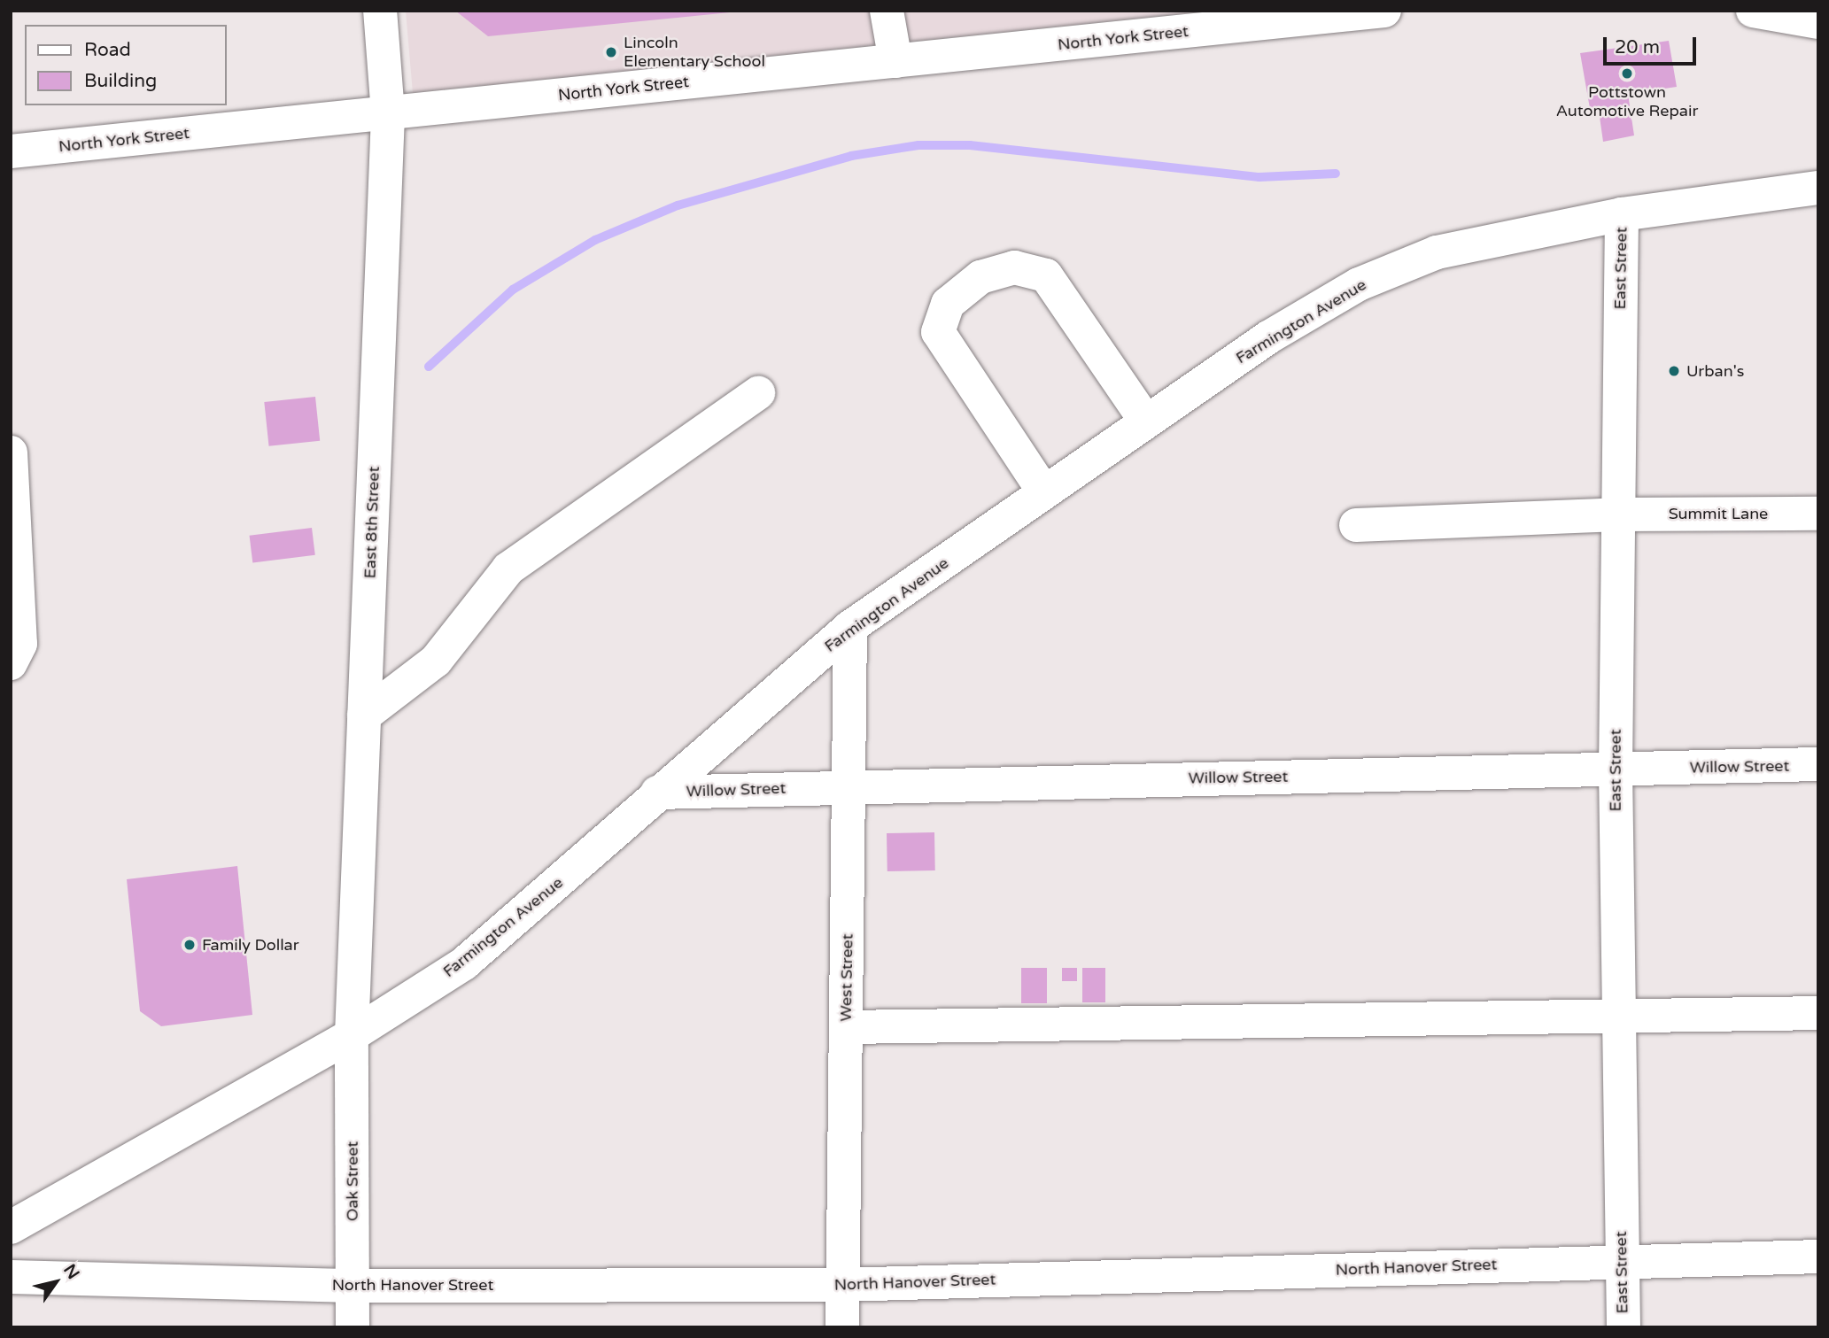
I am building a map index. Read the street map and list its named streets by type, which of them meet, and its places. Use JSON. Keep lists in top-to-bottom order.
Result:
{
  "streets": {
    "street": [
      "North York Street",
      "East Street",
      "Farmington Avenue",
      "Summit Lane",
      "East 8th Street",
      "Willow Street",
      "West Street",
      "Oak Street",
      "North Hanover Street"
    ]
  },
  "crossings": [
    ["North York Street", "East 8th Street"],
    ["East Street", "Farmington Avenue"],
    ["East Street", "Summit Lane"],
    ["East Street", "Willow Street"],
    ["East Street", "North Hanover Street"],
    ["Farmington Avenue", "East 8th Street"],
    ["Farmington Avenue", "Willow Street"],
    ["Farmington Avenue", "West Street"],
    ["Farmington Avenue", "Oak Street"],
    ["East 8th Street", "Oak Street"],
    ["Willow Street", "West Street"],
    ["West Street", "North Hanover Street"],
    ["Oak Street", "North Hanover Street"]
  ],
  "places": [
    "Lincoln Elementary School",
    "Pottstown Automotive Repair",
    "Urban's",
    "Family Dollar"
  ],
  "legend": ["Road", "Building"],
  "scale_bar": "20 m",
  "north": "top right"
}
